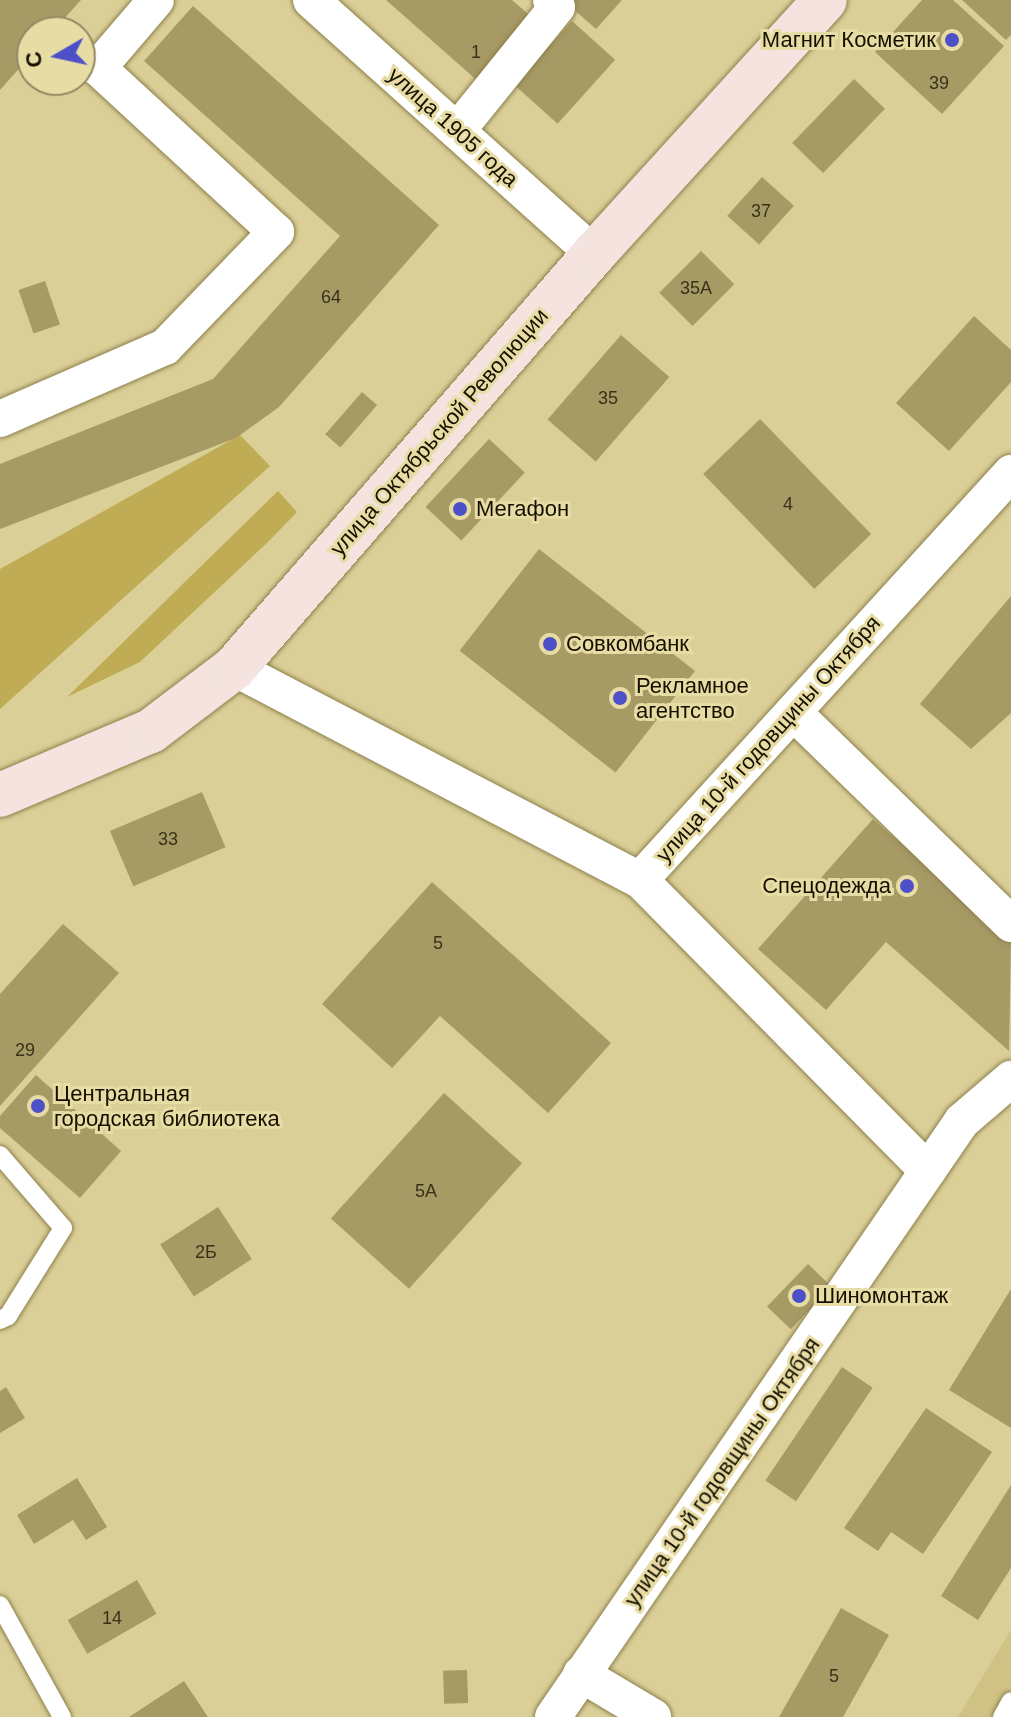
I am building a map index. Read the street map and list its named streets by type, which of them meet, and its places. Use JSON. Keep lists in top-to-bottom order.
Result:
{
  "streets": {
    "main road": ["улица Октябрьской Революции"],
    "street": ["улица 1905 года", "улица 10-й годовщины Октября"]
  },
  "crossings": [
    ["улица 1905 года", "улица Октябрьской Революции"],
    ["улица Октябрьской Революции", "улица 10-й годовщины Октября"]
  ],
  "places": [
    "Магнит Косметик",
    "Мегафон",
    "Совкомбанк",
    "Рекламное агентство",
    "Спецодежда",
    "Центральная городская библиотека",
    "Шиномонтаж"
  ],
  "house_numbers": [
    "1",
    "39",
    "37",
    "35А",
    "64",
    "35",
    "4",
    "33",
    "5",
    "29",
    "5А",
    "2Б",
    "14",
    "5"
  ],
  "north": "left"
}
